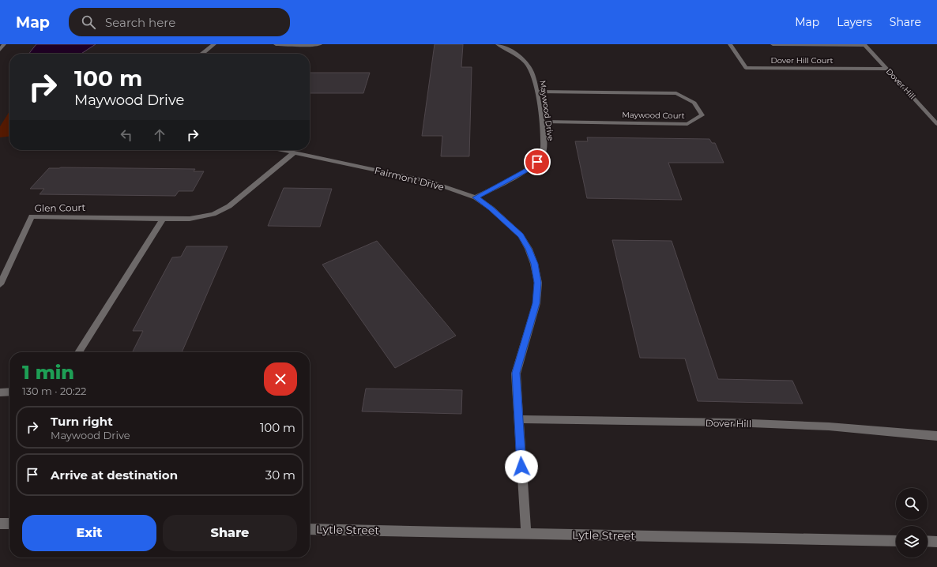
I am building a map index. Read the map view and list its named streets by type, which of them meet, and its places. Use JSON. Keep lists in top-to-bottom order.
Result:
{
  "streets": {
    "street": [
      "Dover Hill Court",
      "Dover Hill",
      "Maywood Drive",
      "Maywood Court",
      "Fairmont Drive",
      "Glen Court",
      "Lytle Street"
    ]
  },
  "crossings": [
    ["Dover Hill Court", "Dover Hill"],
    ["Dover Hill", "Fairmont Drive"],
    ["Maywood Drive", "Maywood Court"],
    ["Maywood Drive", "Fairmont Drive"],
    ["Fairmont Drive", "Glen Court"],
    ["Fairmont Drive", "Lytle Street"]
  ],
  "page": {
    "header": "Map",
    "search": "Search here",
    "nav": ["Map", "Layers", "Share"],
    "turn": ["100 m", "Maywood Drive"],
    "heading": ["1 min", "130 m · 20:22"],
    "list": [
      {
        "name": "Turn right",
        "note": "Maywood Drive",
        "value": "100 m"
      },
      {
        "name": "Arrive at destination",
        "value": "30 m"
      }
    ],
    "buttons": ["Exit", "Share"]
  }
}
